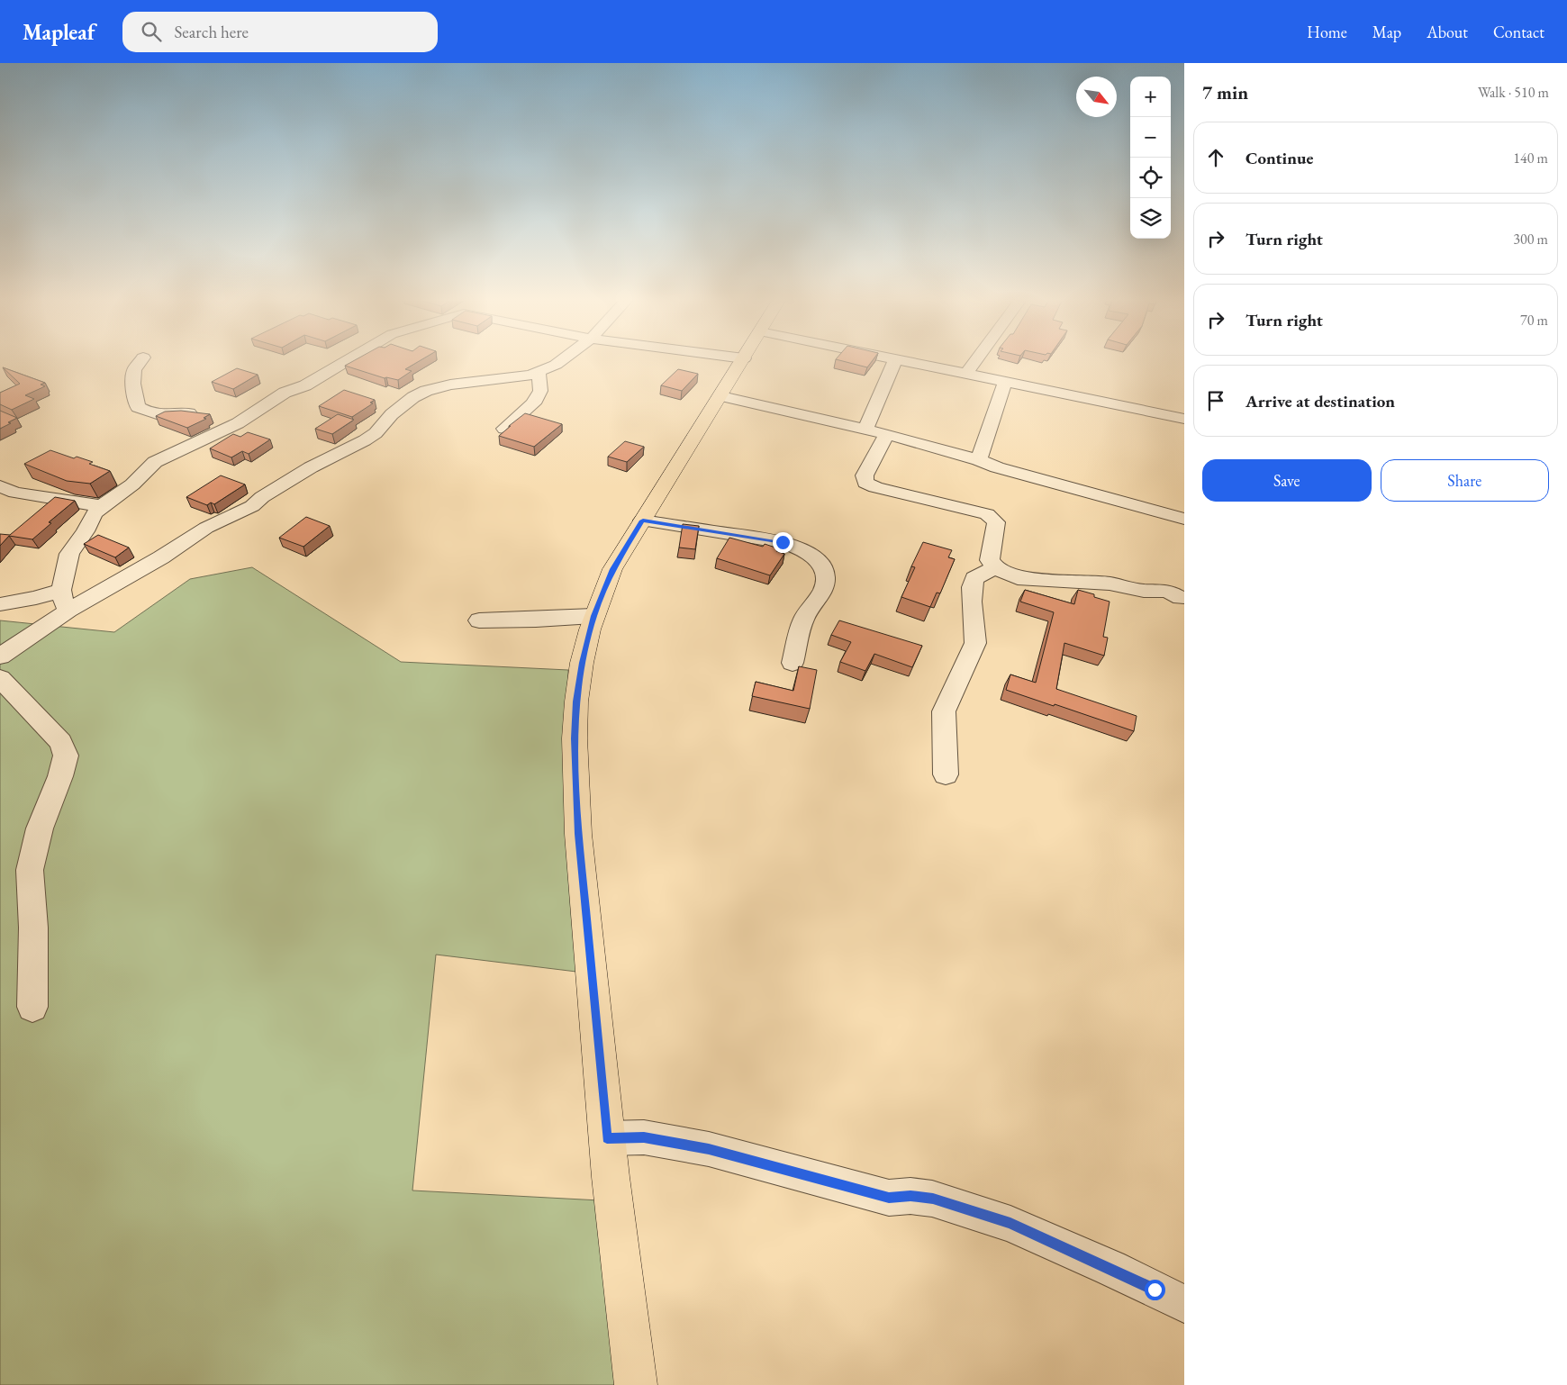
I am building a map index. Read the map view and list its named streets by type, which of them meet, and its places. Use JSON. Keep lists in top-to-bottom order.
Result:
{
  "north": "bottom right",
  "page": {
    "header": "Mapleaf",
    "search": "Search here",
    "nav": [
      "Home",
      "Map",
      "About",
      "Contact"
    ],
    "heading": ["7 min", "Walk · 510 m"],
    "map_buttons": ["+", "−"],
    "list": [
      ["Continue", "140 m"],
      ["Turn right", "300 m"],
      ["Turn right", "70 m"],
      "Arrive at destination"
    ],
    "buttons": ["Save", "Share"]
  }
}
